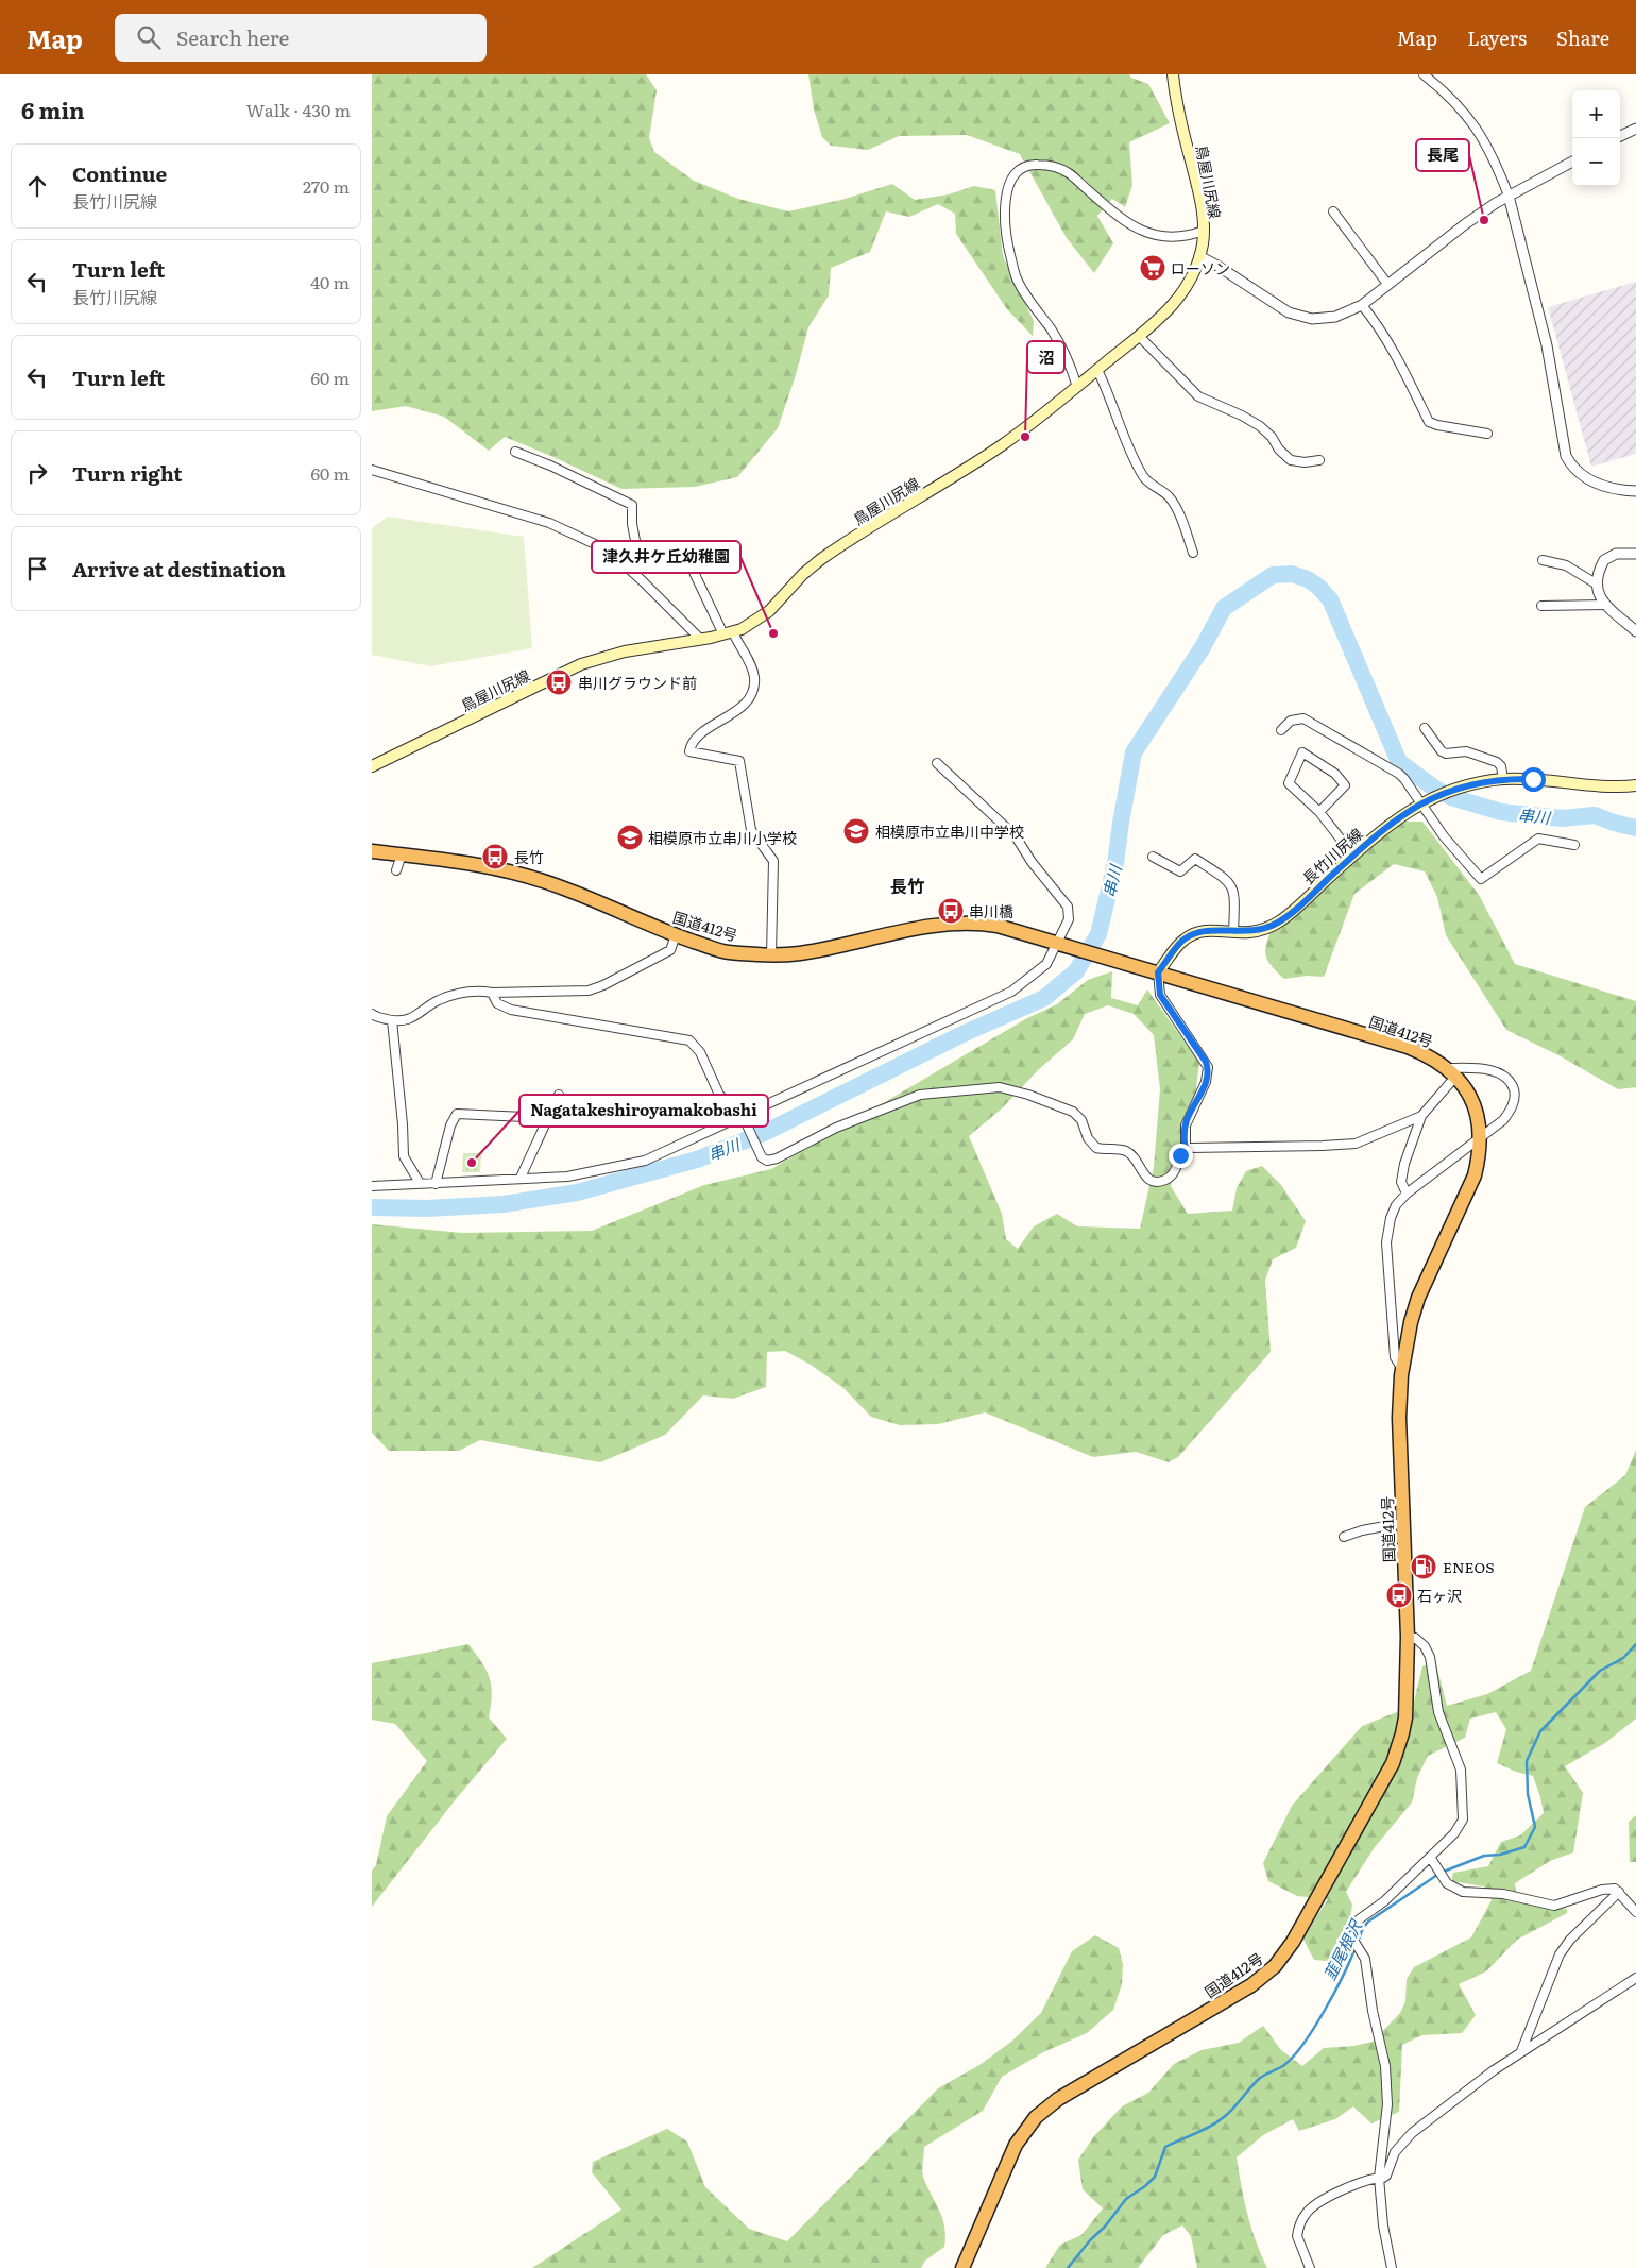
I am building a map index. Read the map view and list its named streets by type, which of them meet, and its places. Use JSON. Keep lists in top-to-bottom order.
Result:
{
  "streets": {
    "highway": ["国道412号"],
    "main road": ["鳥屋川尻線", "長竹川尻線"]
  },
  "crossings": [
    ["長竹川尻線", "国道412号"]
  ],
  "districts": ["長竹"],
  "water": ["串川", "韮尾根沢"],
  "places": {
    "other": [
      "長尾",
      "沼",
      "津久井ケ丘幼稚園",
      "Nagatakeshiroyamakobashi"
    ],
    "supermarket": ["ローソン"],
    "bus stop": [
      "串川グラウンド前",
      "長竹",
      "串川橋",
      "石ヶ沢"
    ],
    "school or university": ["相模原市立串川中学校", "相模原市立串川小学校"],
    "fuel station": ["ENEOS"]
  },
  "page": {
    "header": "Map",
    "search": "Search here",
    "nav": ["Map", "Layers", "Share"],
    "heading": ["6 min", "Walk · 430 m"],
    "map_buttons": ["+", "−"],
    "list": [
      ["Continue", "長竹川尻線", "270 m"],
      ["Turn left", "長竹川尻線", "40 m"],
      ["Turn left", "60 m"],
      ["Turn right", "60 m"],
      "Arrive at destination"
    ]
  }
}
